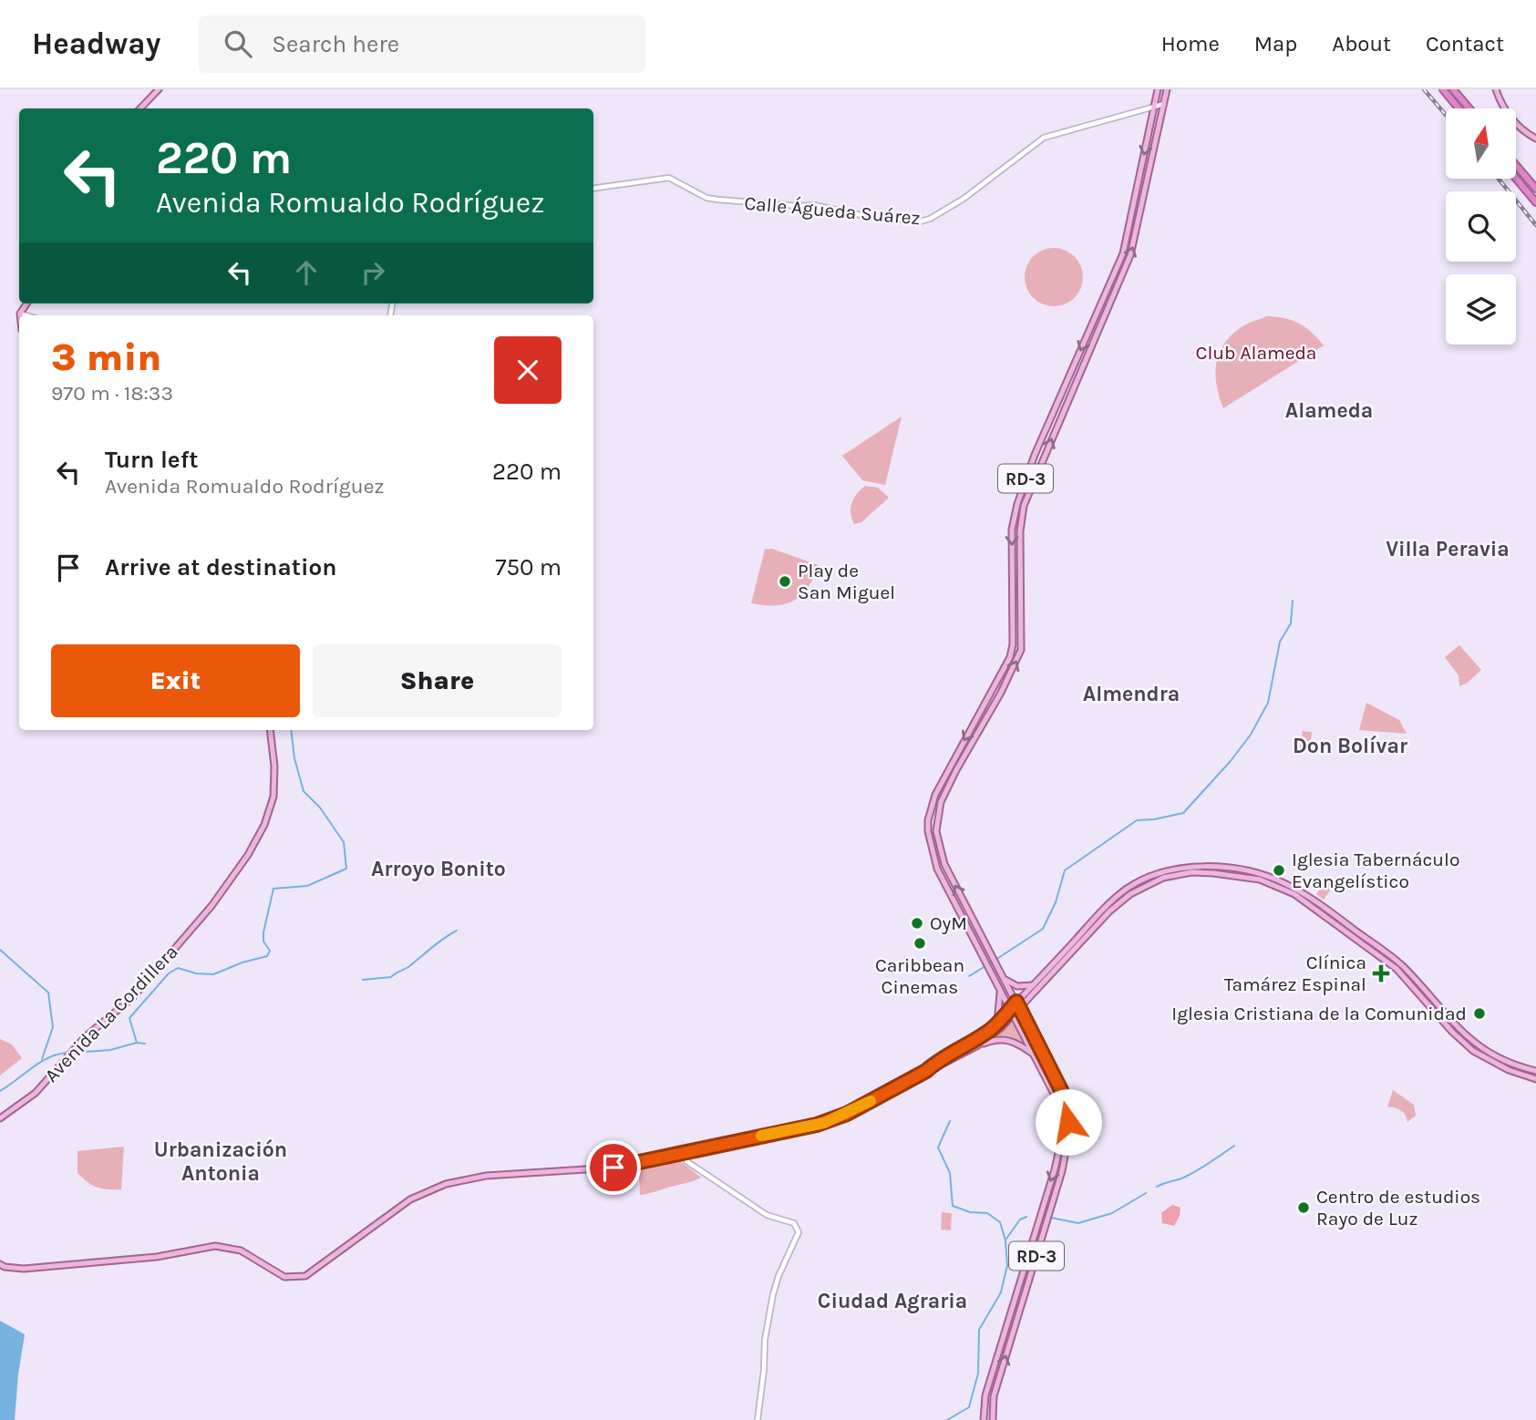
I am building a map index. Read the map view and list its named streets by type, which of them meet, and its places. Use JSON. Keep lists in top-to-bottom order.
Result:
{
  "streets": {
    "main road": ["RD-3", "Avenida La Cordillera"],
    "street": ["Calle Águeda Suárez"]
  },
  "crossings": [
    ["Calle Águeda Suárez", "RD-3"]
  ],
  "districts": [
    "Alameda",
    "Villa Peravia",
    "Almendra",
    "Don Bolívar",
    "Arroyo Bonito",
    "Urbanización Antonia",
    "Ciudad Agraria"
  ],
  "parks": ["Club Alameda"],
  "places": {
    "other": [
      "Play de San Miguel",
      "Iglesia Tabernáculo Evangelístico",
      "OyM",
      "Caribbean Cinemas",
      "Iglesia Cristiana de la Comunidad",
      "Centro de estudios Rayo de Luz"
    ],
    "health": ["Clínica Tamárez Espinal"]
  },
  "north": "top",
  "page": {
    "header": "Headway",
    "search": "Search here",
    "nav": [
      "Home",
      "Map",
      "About",
      "Contact"
    ],
    "turn": ["220 m", "Avenida Romualdo Rodríguez"],
    "heading": ["3 min", "970 m · 18:33"],
    "list": [
      {
        "name": "Turn left",
        "note": "Avenida Romualdo Rodríguez",
        "value": "220 m"
      },
      {
        "name": "Arrive at destination",
        "value": "750 m"
      }
    ],
    "buttons": ["Exit", "Share"]
  }
}
